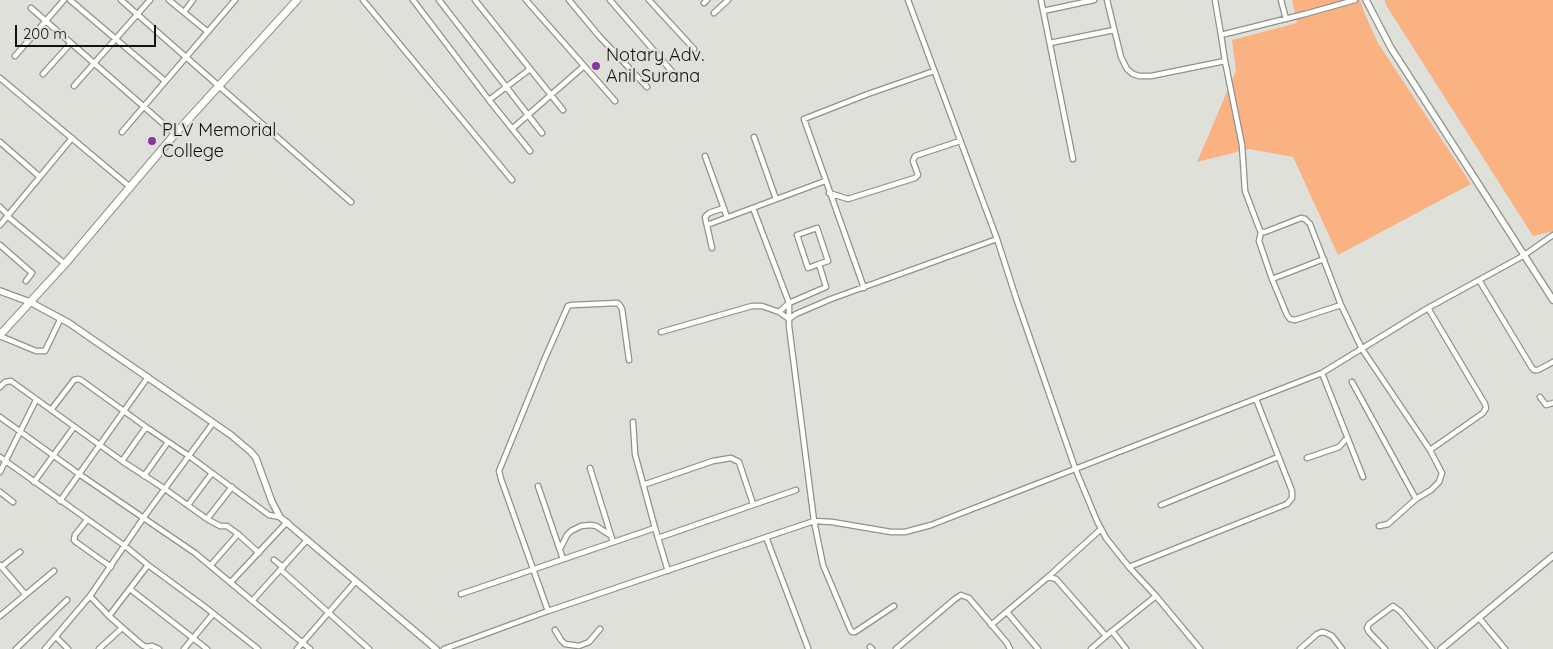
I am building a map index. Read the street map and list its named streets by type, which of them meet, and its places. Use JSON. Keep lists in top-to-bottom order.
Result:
{
  "places": ["Notary Adv. Anil Surana", "PLV Memorial College"],
  "scale_bar": "200 m"
}
